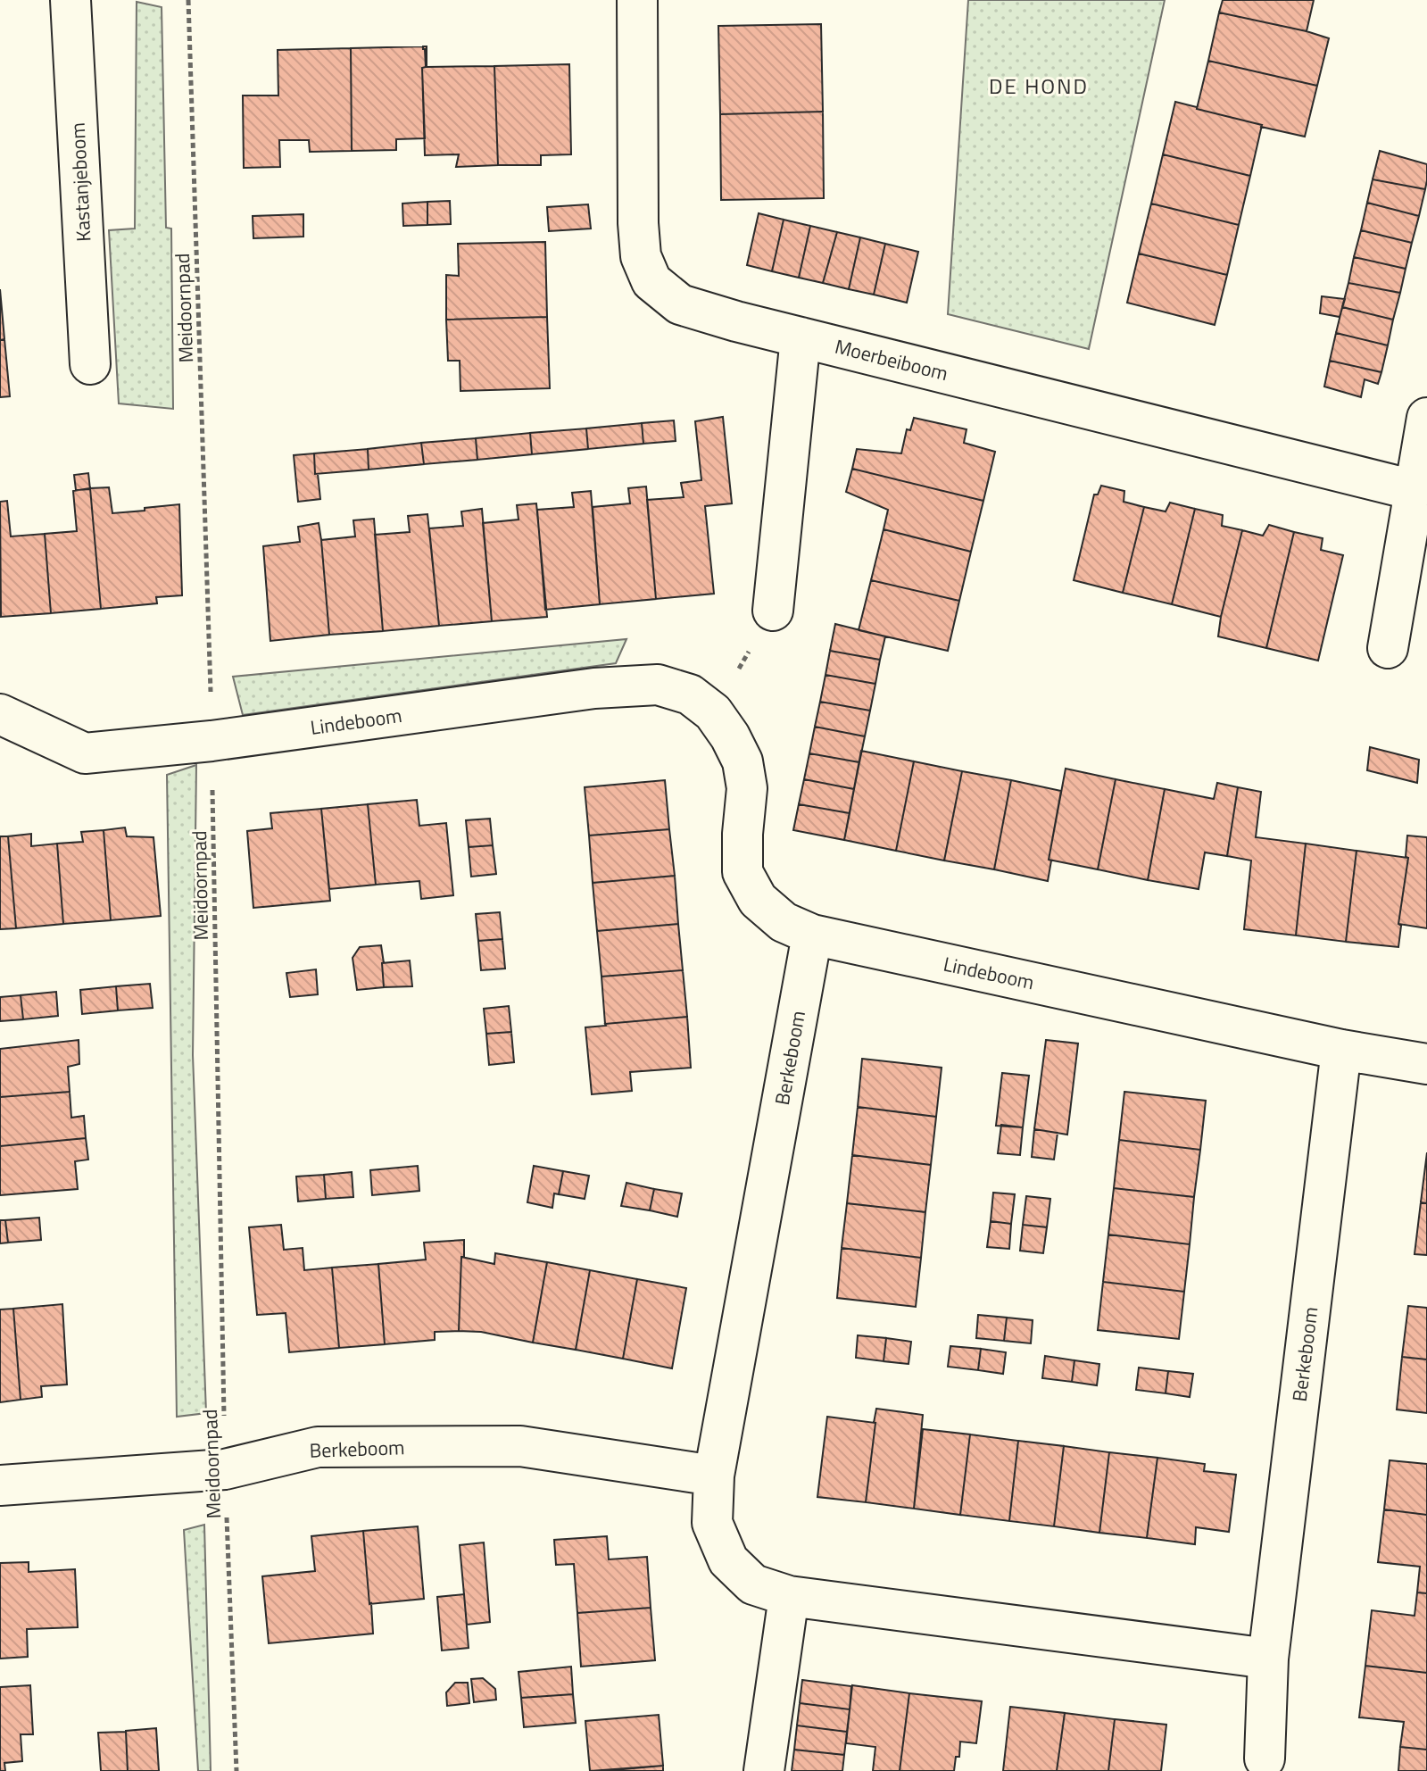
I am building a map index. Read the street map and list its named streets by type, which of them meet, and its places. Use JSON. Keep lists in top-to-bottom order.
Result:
{
  "streets": {
    "street": [
      "Kastanjeboom",
      "Moerbeiboom",
      "Lindeboom",
      "Berkeboom"
    ],
    "path": ["Meidoornpad"]
  },
  "crossings": [
    ["Meidoornpad", "Lindeboom"],
    ["Meidoornpad", "Berkeboom"],
    ["Lindeboom", "Berkeboom"]
  ],
  "districts": ["DE HOND"]
}
